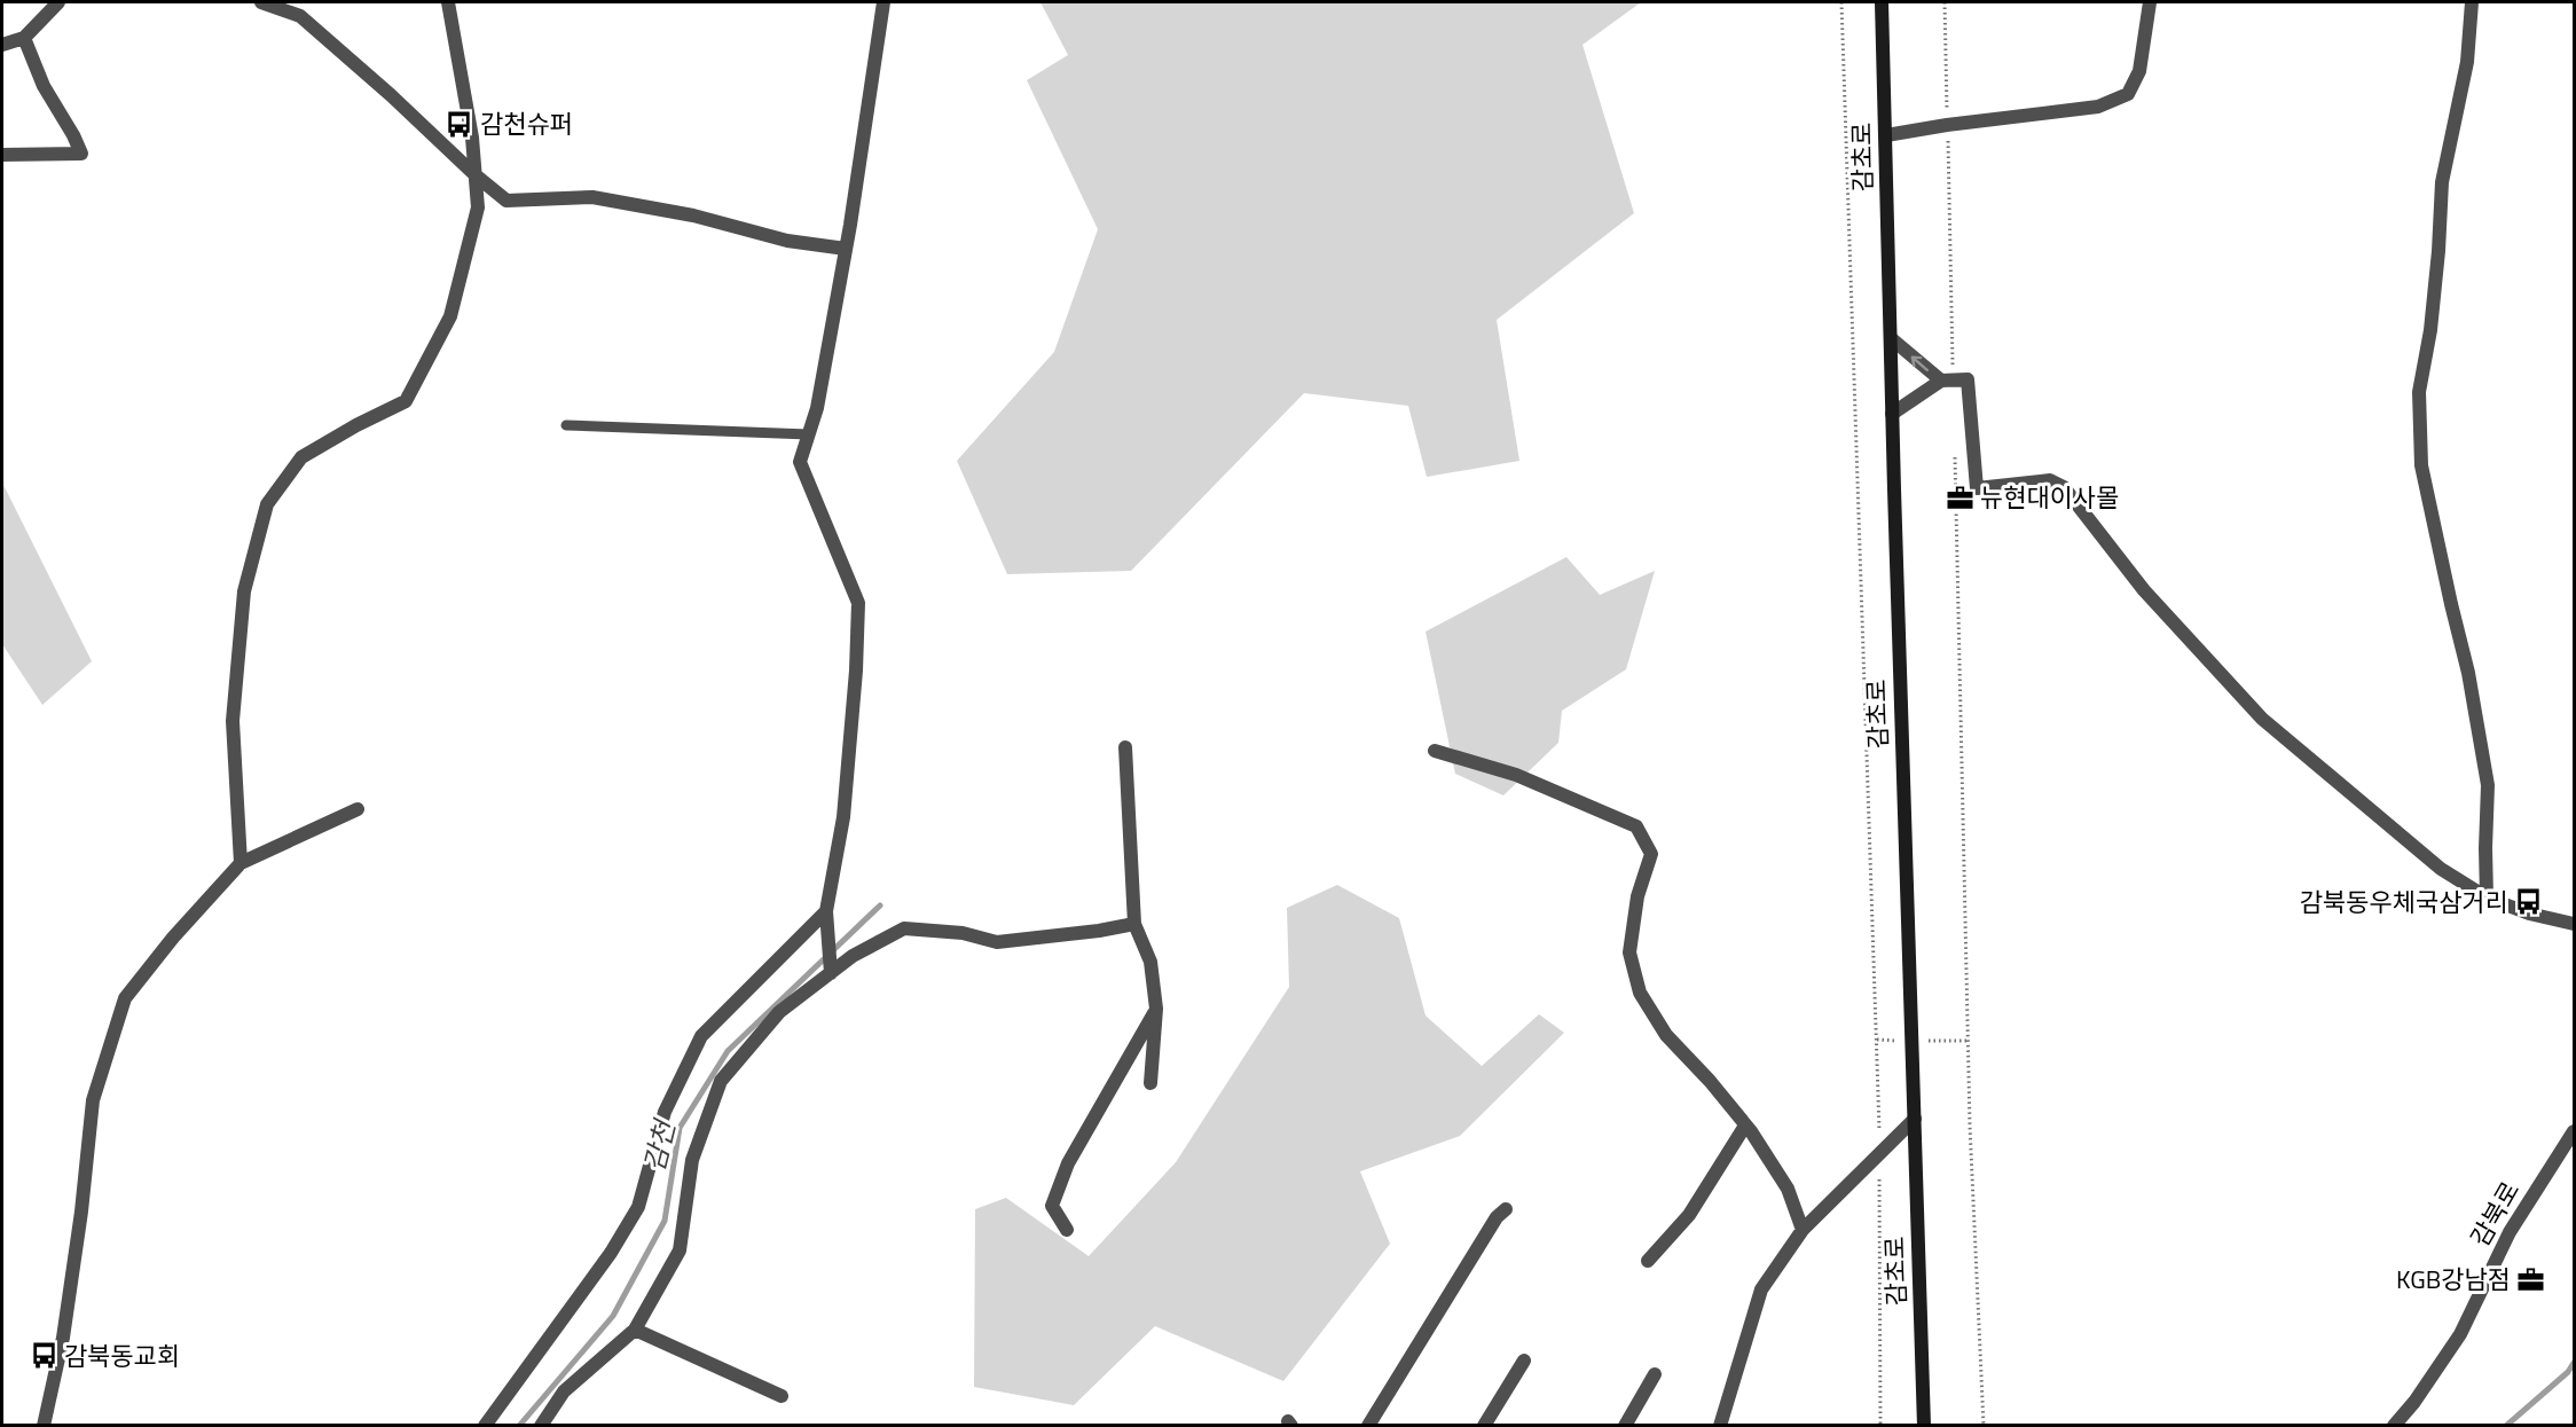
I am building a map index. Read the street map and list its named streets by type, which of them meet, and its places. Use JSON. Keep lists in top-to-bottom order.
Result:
{
  "streets": {
    "main road": ["감초로"],
    "street": ["감북로"]
  },
  "water": ["감천"],
  "places": {
    "bus stop": ["감천슈퍼", "감북동우체국삼거리", "감북동교회"],
    "office": ["뉴현대이사몰", "KGB강남점"]
  }
}
